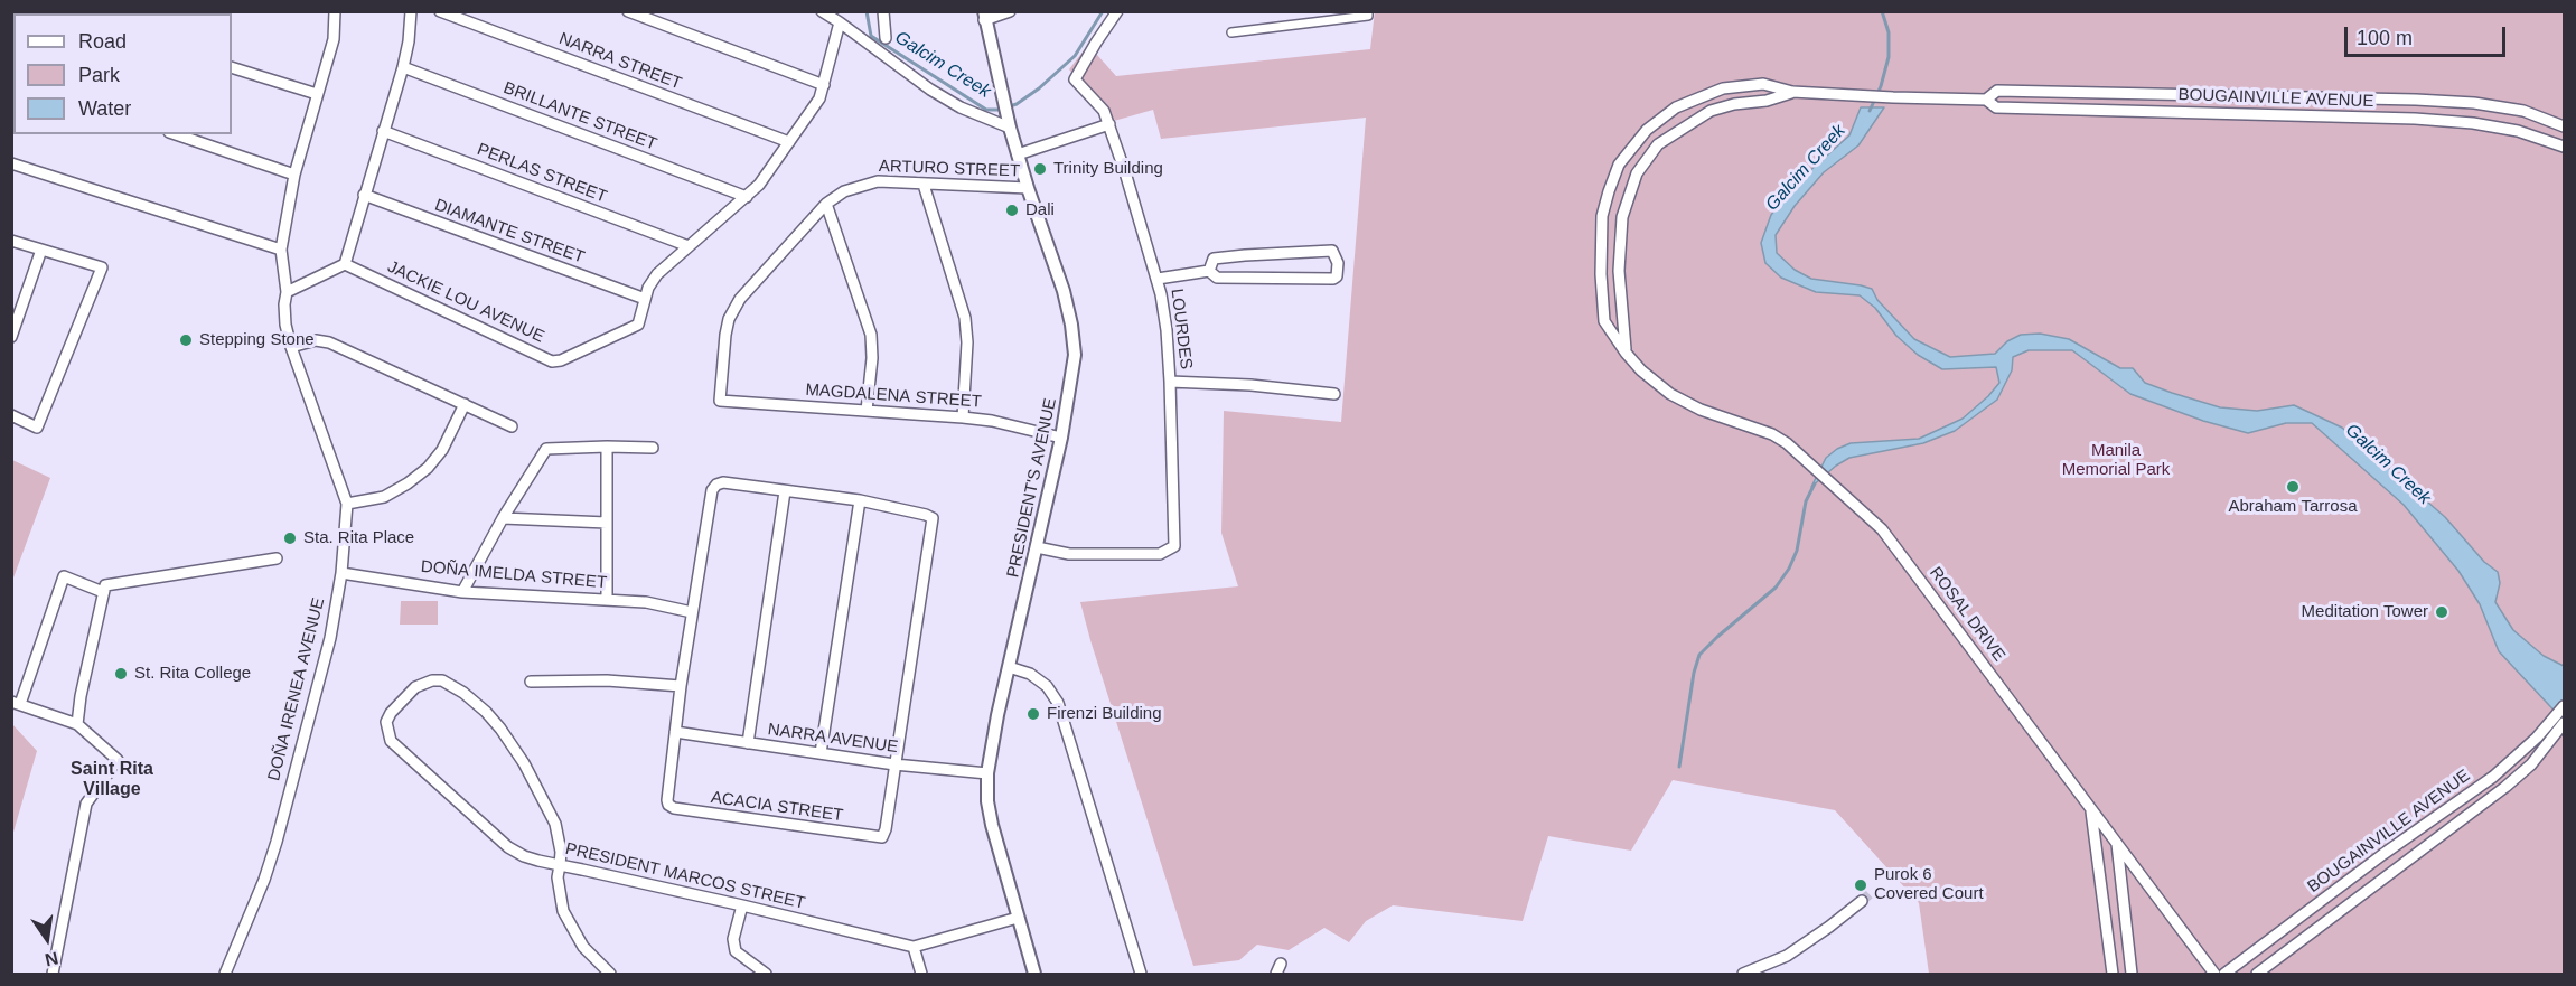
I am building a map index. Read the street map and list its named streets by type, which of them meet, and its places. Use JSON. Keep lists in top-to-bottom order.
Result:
{
  "streets": {
    "street": [
      "NARRA STREET",
      "BOUGAINVILLE AVENUE",
      "BRILLANTE STREET",
      "ARTURO STREET",
      "PERLAS STREET",
      "DIAMANTE STREET",
      "JACKIE LOU AVENUE",
      "LOURDES",
      "MAGDALENA STREET",
      "PRESIDENT'S AVENUE",
      "DOÑA IMELDA STREET",
      "ROSAL DRIVE",
      "DOÑA IRENEA AVENUE",
      "NARRA AVENUE",
      "ACACIA STREET",
      "PRESIDENT MARCOS STREET"
    ]
  },
  "crossings": [
    ["NARRA STREET", "JACKIE LOU AVENUE"],
    ["BOUGAINVILLE AVENUE", "ROSAL DRIVE"],
    ["BRILLANTE STREET", "JACKIE LOU AVENUE"],
    ["ARTURO STREET", "MAGDALENA STREET"],
    ["ARTURO STREET", "PRESIDENT'S AVENUE"],
    ["PERLAS STREET", "JACKIE LOU AVENUE"],
    ["DIAMANTE STREET", "JACKIE LOU AVENUE"],
    ["LOURDES", "PRESIDENT'S AVENUE"],
    ["MAGDALENA STREET", "PRESIDENT'S AVENUE"],
    ["PRESIDENT'S AVENUE", "NARRA AVENUE"],
    ["PRESIDENT'S AVENUE", "PRESIDENT MARCOS STREET"],
    ["DOÑA IMELDA STREET", "DOÑA IRENEA AVENUE"],
    ["NARRA AVENUE", "ACACIA STREET"]
  ],
  "districts": ["Saint Rita Village"],
  "water": ["Galcim Creek"],
  "parks": ["Manila Memorial Park"],
  "places": [
    "Trinity Building",
    "Dali",
    "Stepping Stone",
    "Abraham Tarrosa",
    "Sta. Rita Place",
    "Meditation Tower",
    "St. Rita College",
    "Firenzi Building",
    "Purok 6 Covered Court"
  ],
  "legend": ["Road", "Park", "Water"],
  "scale_bar": "100 m",
  "north": "bottom"
}
